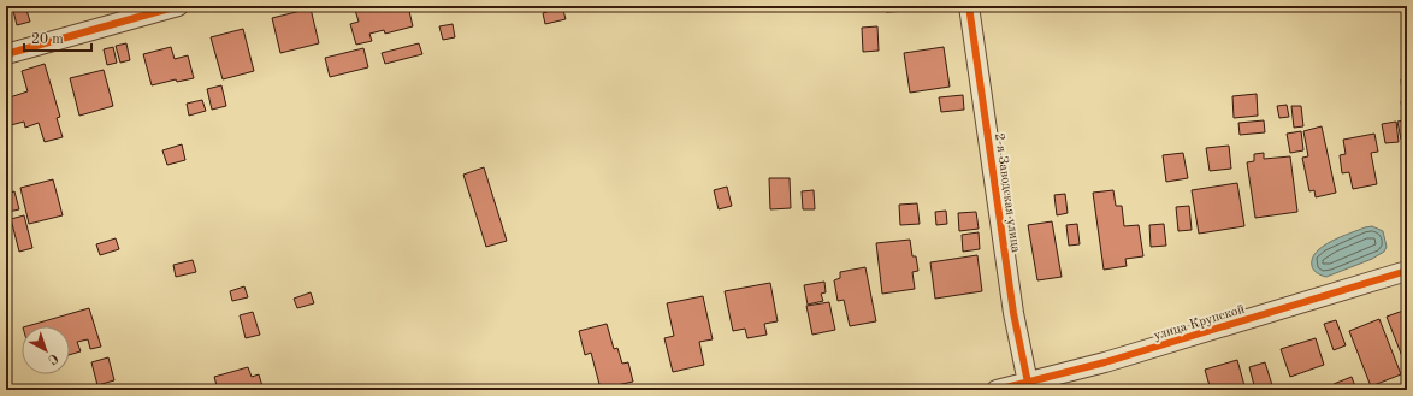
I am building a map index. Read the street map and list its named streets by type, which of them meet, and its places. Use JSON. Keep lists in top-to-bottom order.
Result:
{
  "streets": {
    "street": ["2-я Заводская улица", "улица Крупской"]
  },
  "crossings": [
    ["2-я Заводская улица", "улица Крупской"]
  ],
  "scale_bar": "20 m",
  "north": "bottom right"
}
